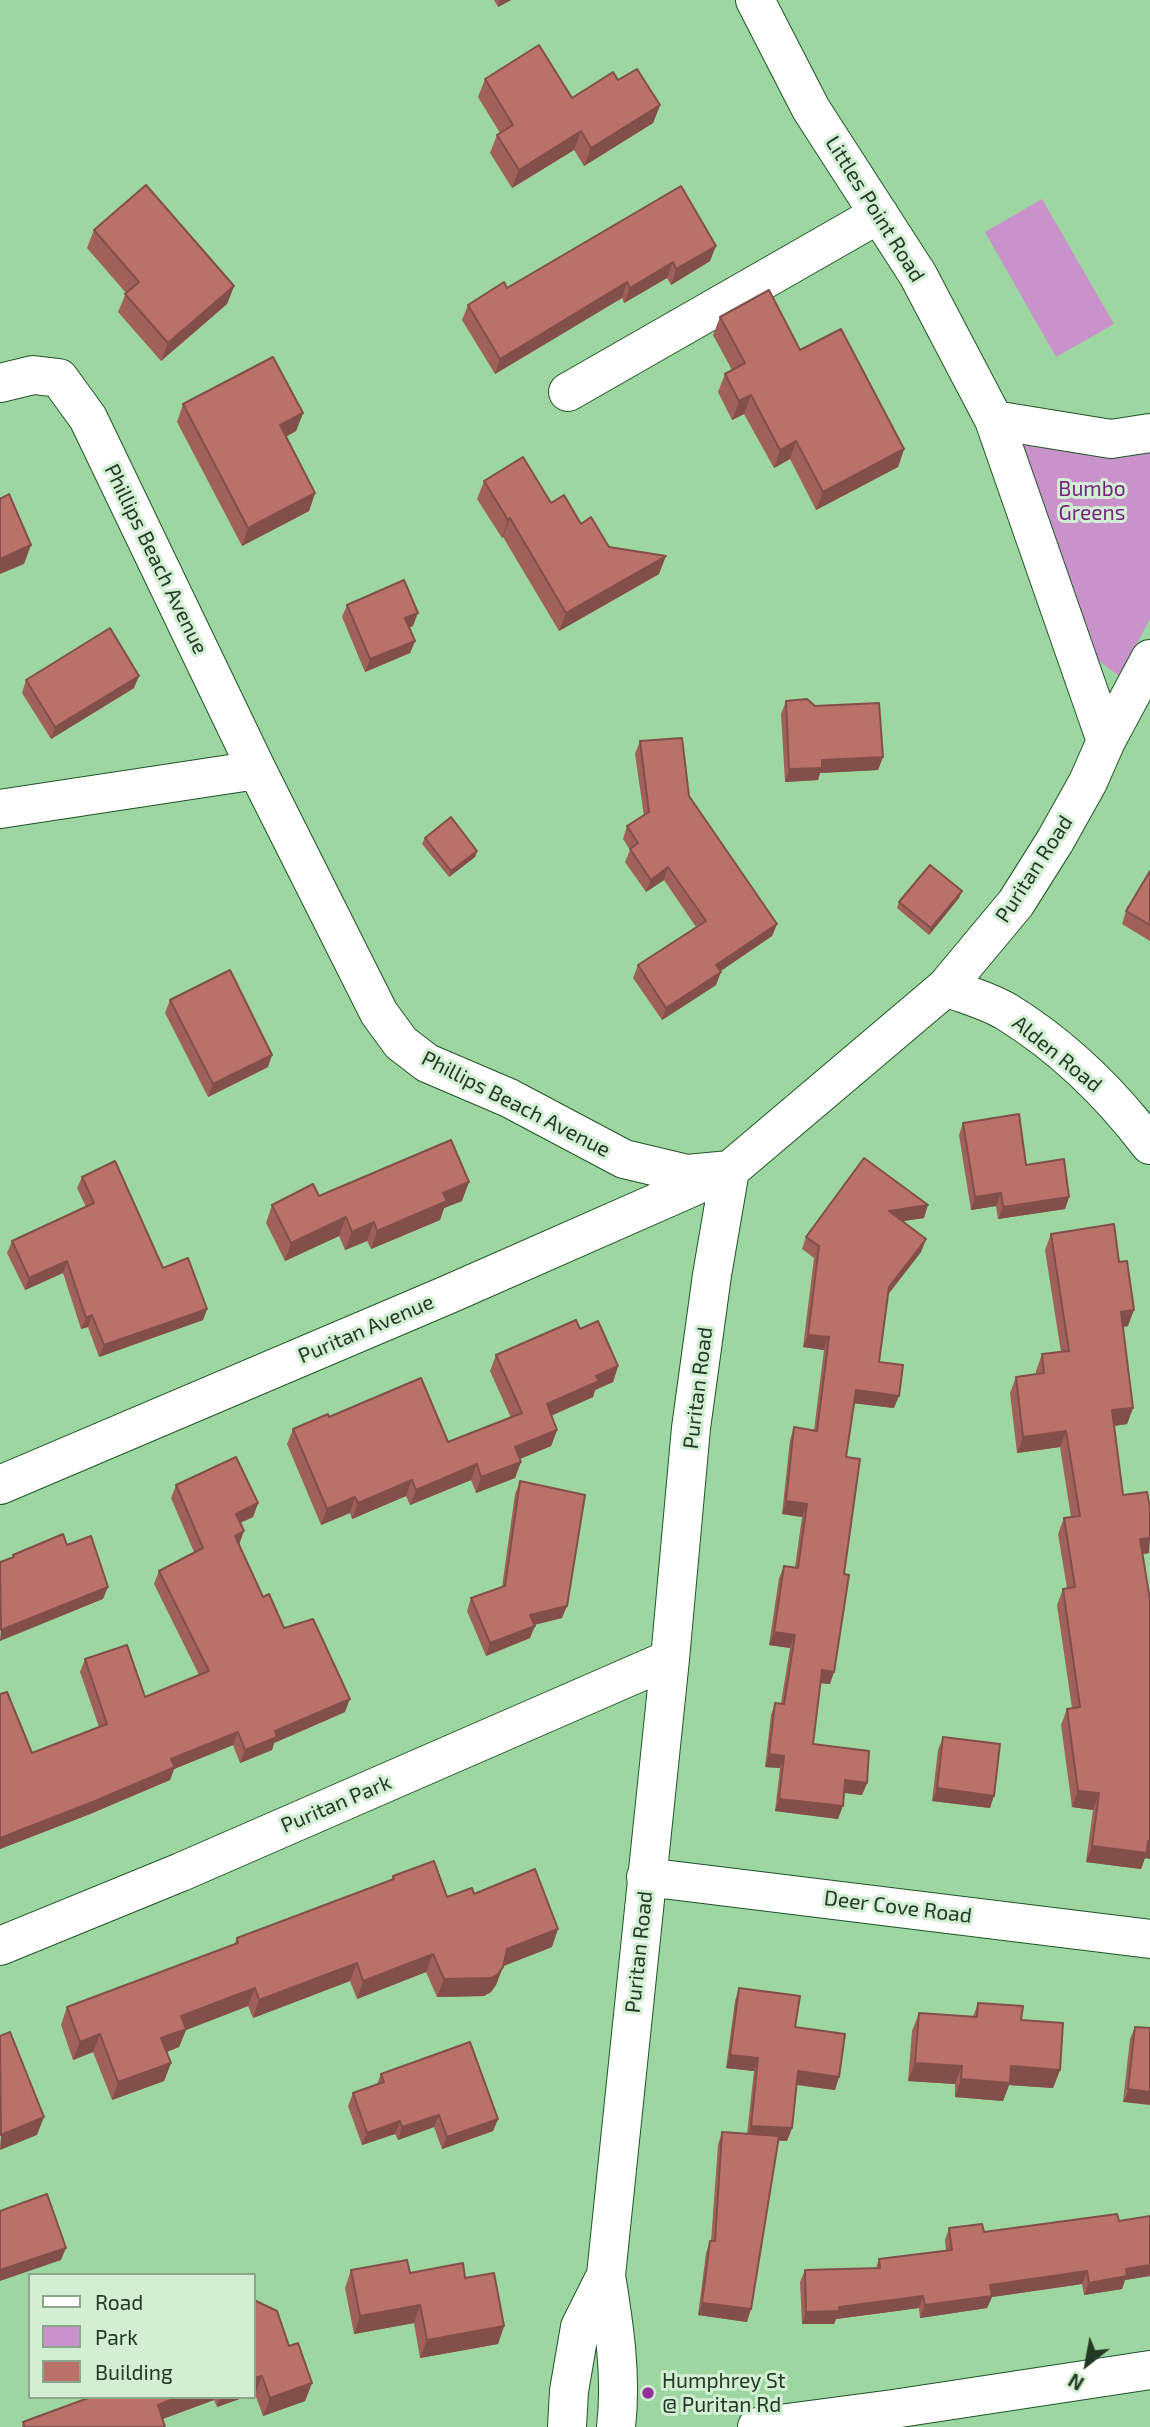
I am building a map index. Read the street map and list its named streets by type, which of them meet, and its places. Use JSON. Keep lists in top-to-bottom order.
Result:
{
  "streets": {
    "street": [
      "Littles Point Road",
      "Phillips Beach Avenue",
      "Puritan Road",
      "Alden Road",
      "Puritan Avenue",
      "Puritan Park",
      "Deer Cove Road"
    ]
  },
  "crossings": [
    ["Littles Point Road", "Puritan Road"],
    ["Phillips Beach Avenue", "Puritan Road"],
    ["Phillips Beach Avenue", "Puritan Avenue"],
    ["Puritan Road", "Alden Road"],
    ["Puritan Road", "Puritan Avenue"],
    ["Puritan Road", "Puritan Park"],
    ["Puritan Road", "Deer Cove Road"]
  ],
  "parks": ["Bumbo Greens"],
  "places": ["Humphrey St @ Puritan Rd"],
  "legend": ["Road", "Park", "Building"],
  "north": "bottom left"
}
